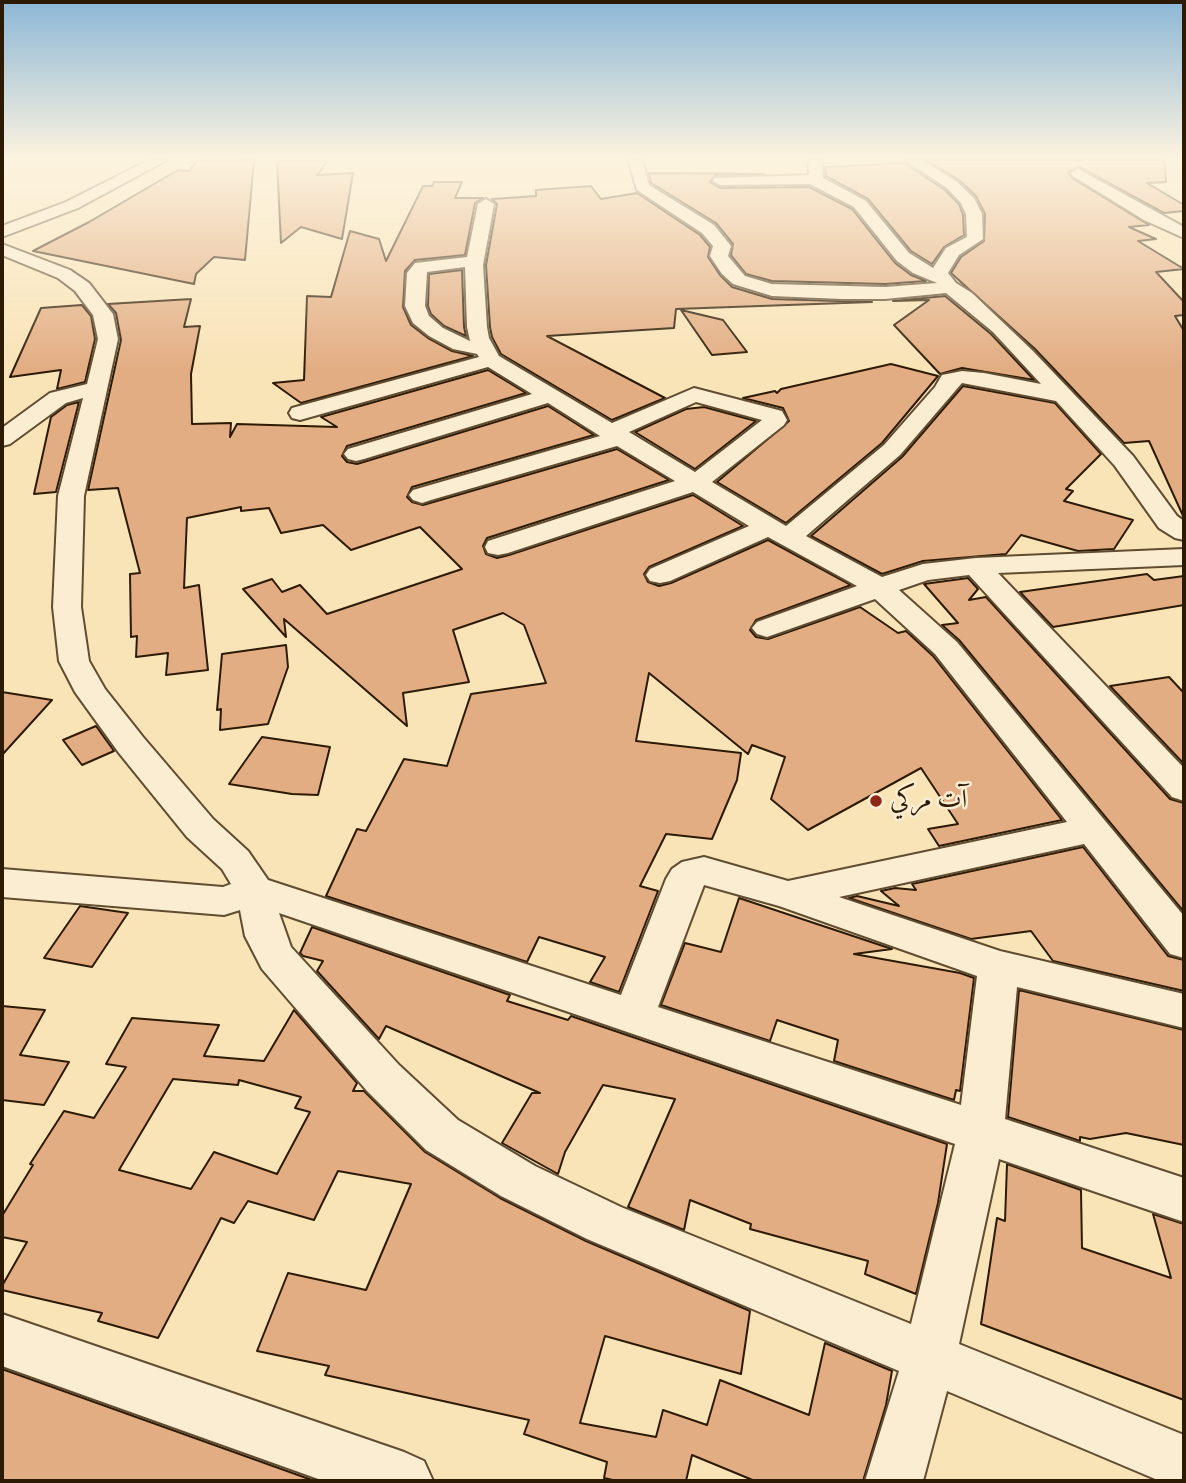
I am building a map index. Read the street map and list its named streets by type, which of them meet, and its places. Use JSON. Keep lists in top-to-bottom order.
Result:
{
  "places": ["آت مركي"]
}
